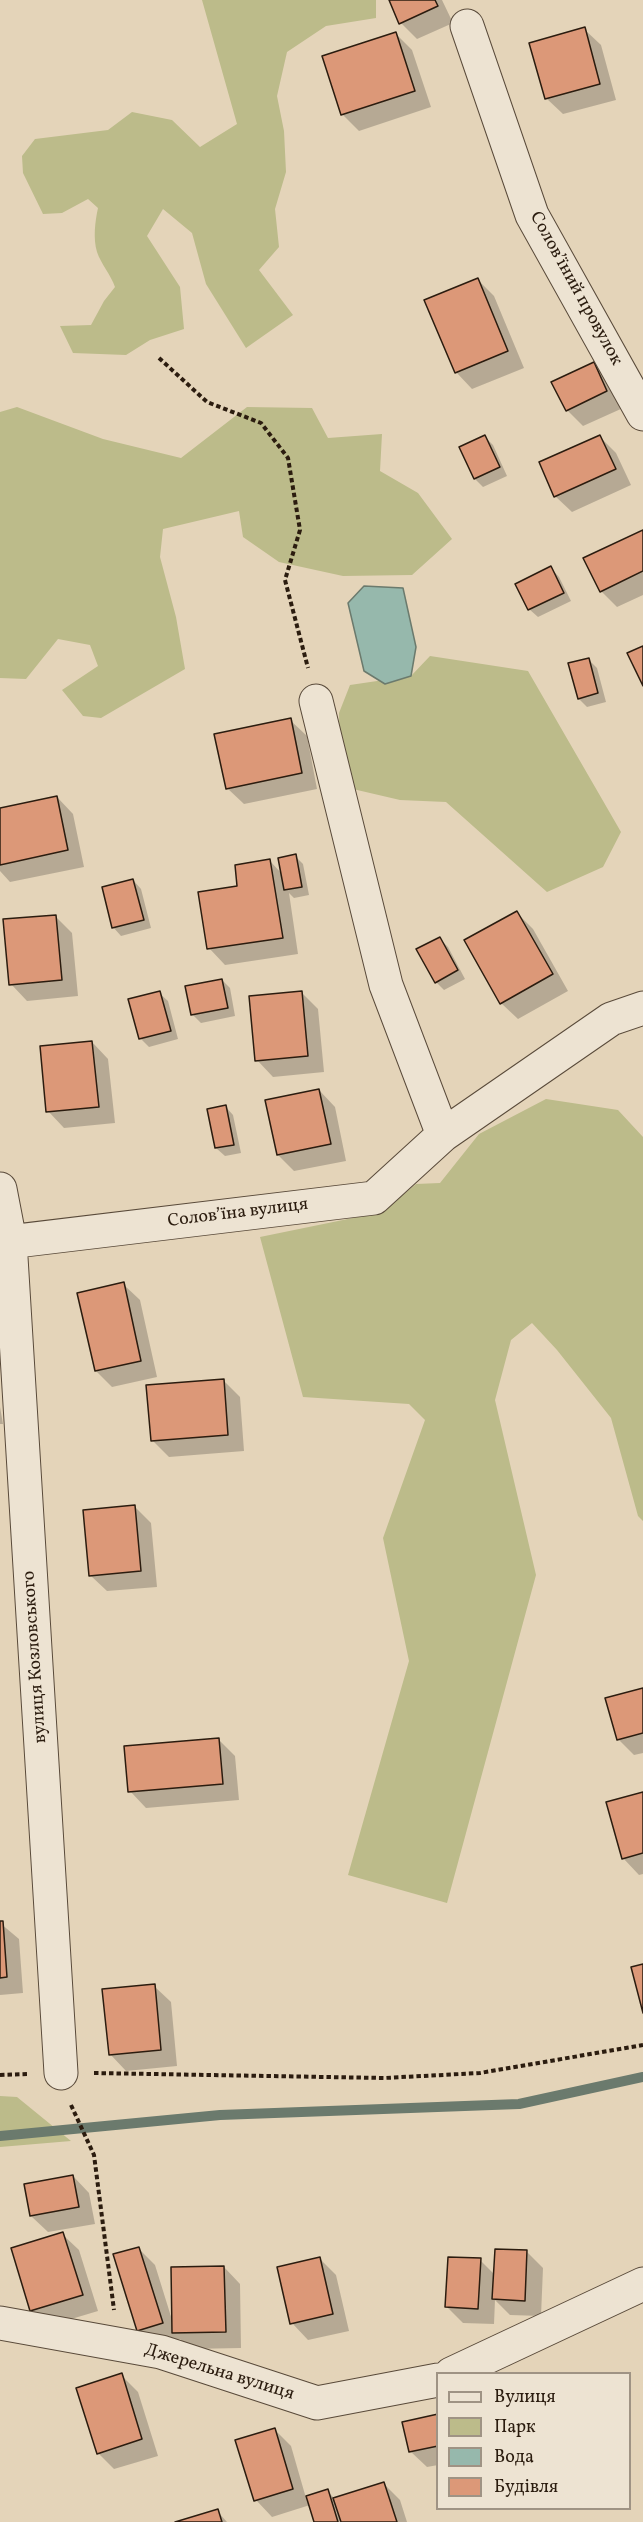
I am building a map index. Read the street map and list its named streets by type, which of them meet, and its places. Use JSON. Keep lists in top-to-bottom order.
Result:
{
  "streets": {
    "street": [
      "Соловʼїний провулок",
      "Соловʼїна вулиця",
      "вулиця Козловського",
      "Джерельна вулиця"
    ]
  },
  "crossings": [
    ["Соловʼїна вулиця", "вулиця Козловського"]
  ],
  "legend": [
    "Вулиця",
    "Парк",
    "Вода",
    "Будівля"
  ]
}
